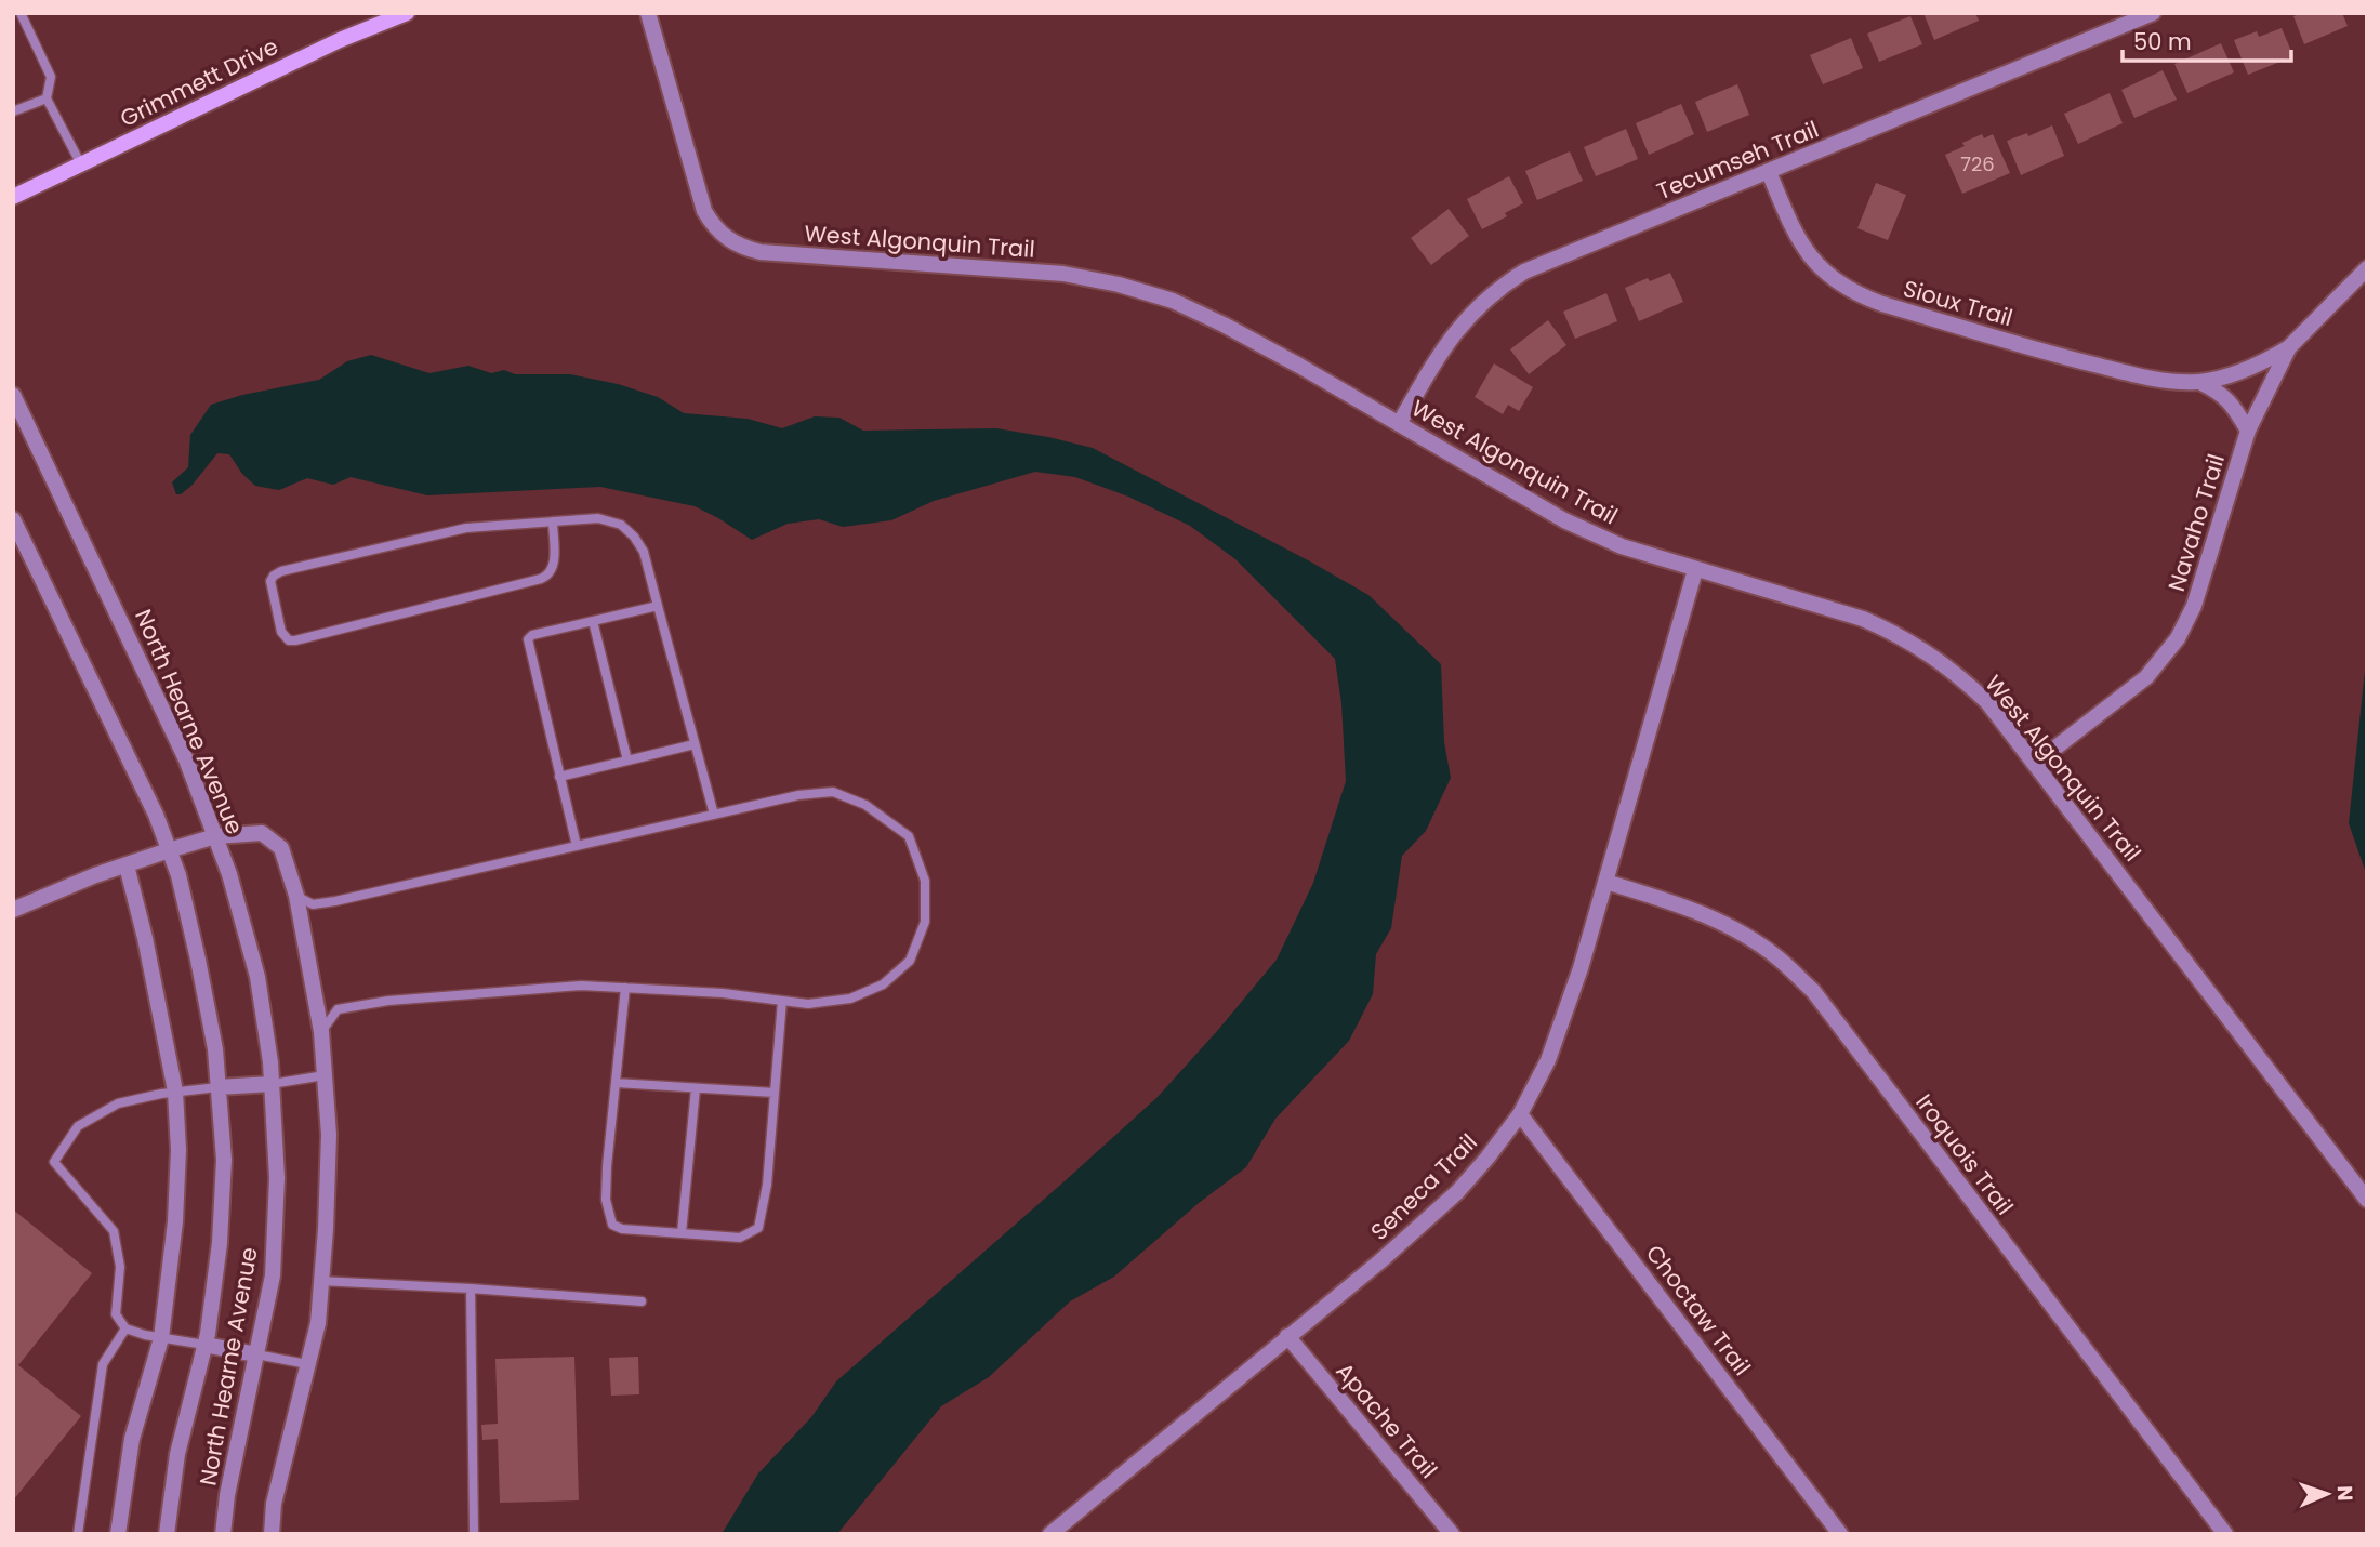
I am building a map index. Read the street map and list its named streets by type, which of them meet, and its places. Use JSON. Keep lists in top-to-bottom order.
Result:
{
  "streets": {
    "main road": ["Grimmett Drive"],
    "street": [
      "Tecumseh Trail",
      "West Algonquin Trail",
      "Sioux Trail",
      "Navaho Trail",
      "North Hearne Avenue",
      "Iroquois Trail",
      "Seneca Trail",
      "Choctaw Trail",
      "Apache Trail"
    ]
  },
  "crossings": [
    ["Tecumseh Trail", "West Algonquin Trail"],
    ["Tecumseh Trail", "Sioux Trail"],
    ["West Algonquin Trail", "Navaho Trail"],
    ["West Algonquin Trail", "Seneca Trail"],
    ["Sioux Trail", "Navaho Trail"],
    ["Iroquois Trail", "Seneca Trail"],
    ["Seneca Trail", "Choctaw Trail"],
    ["Seneca Trail", "Apache Trail"]
  ],
  "house_numbers": ["726"],
  "scale_bar": "50 m",
  "north": "right"
}
